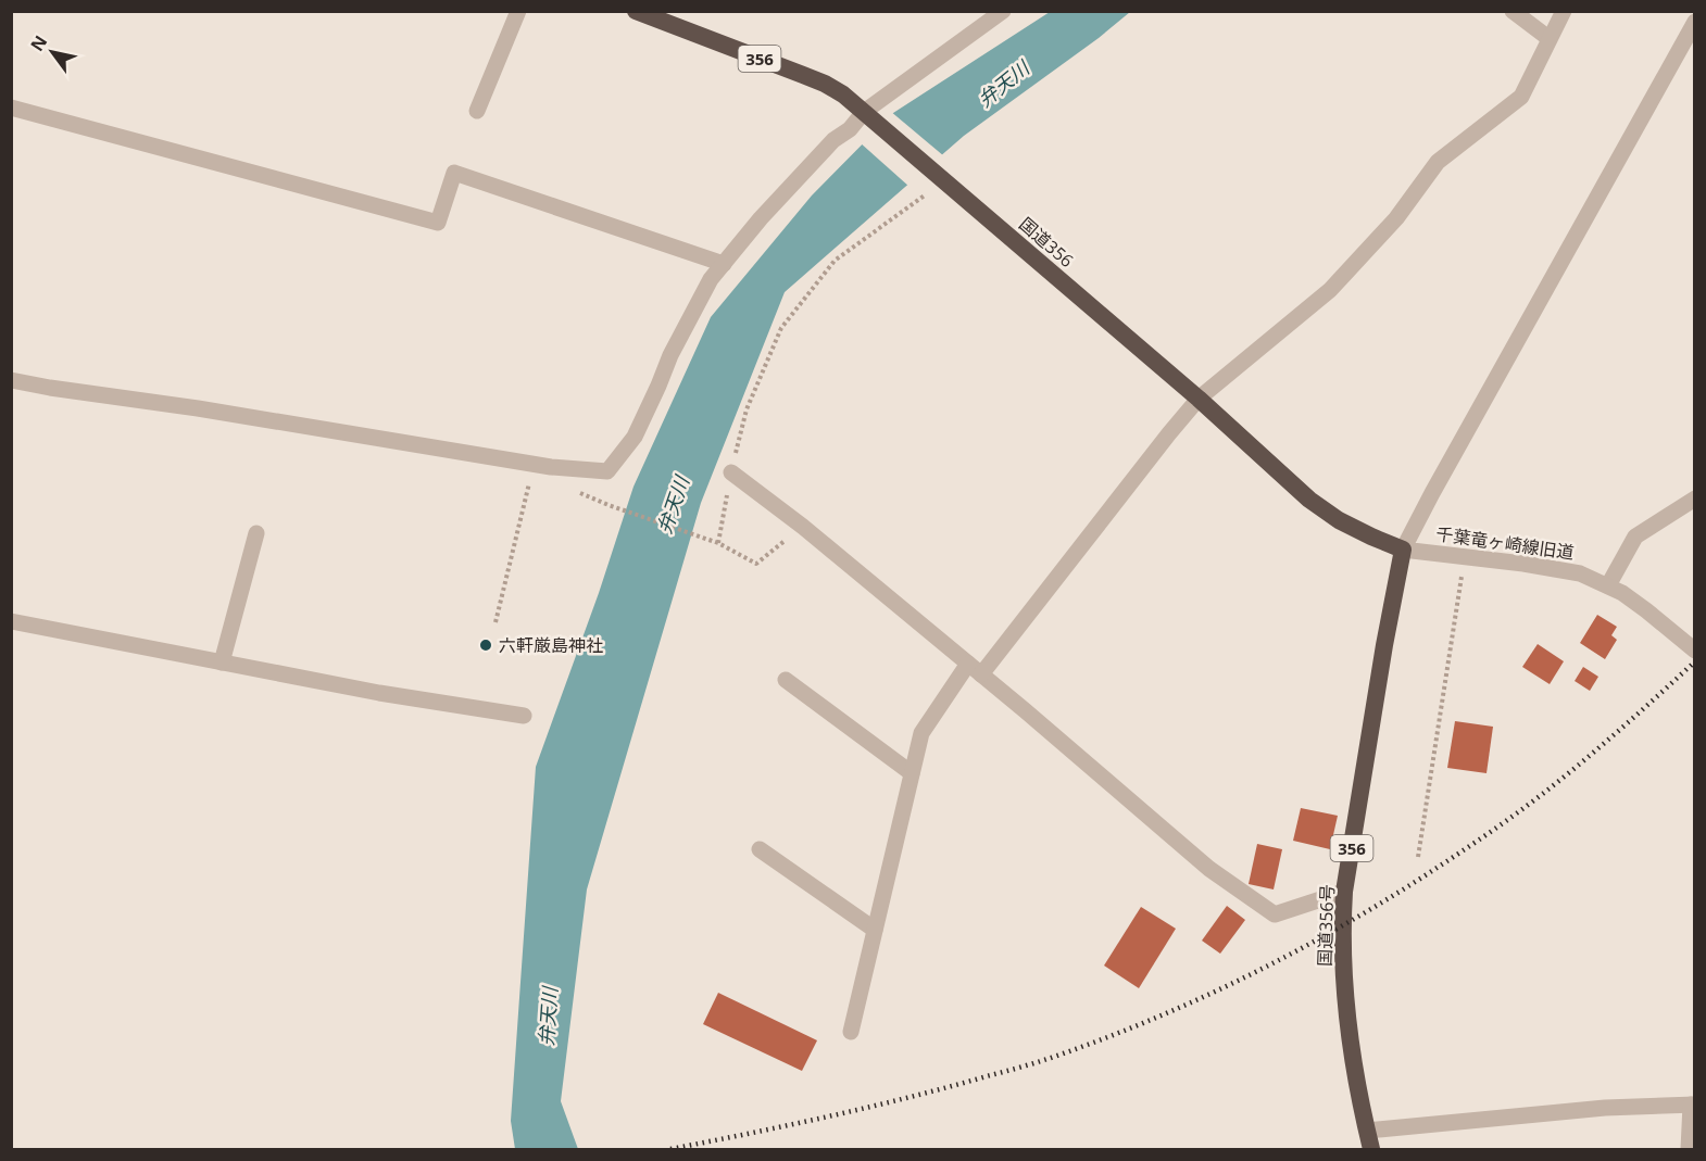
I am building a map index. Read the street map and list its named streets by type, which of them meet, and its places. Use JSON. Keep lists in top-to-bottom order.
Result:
{
  "streets": {
    "highway": ["356", "国道356", "国道356号"],
    "street": ["千葉竜ヶ崎線旧道"]
  },
  "crossings": [
    ["国道356", "千葉竜ヶ崎線旧道"],
    ["国道356", "国道356号"],
    ["千葉竜ヶ崎線旧道", "国道356号"]
  ],
  "water": ["弁天川"],
  "places": ["六軒厳島神社"],
  "north": "top left"
}
